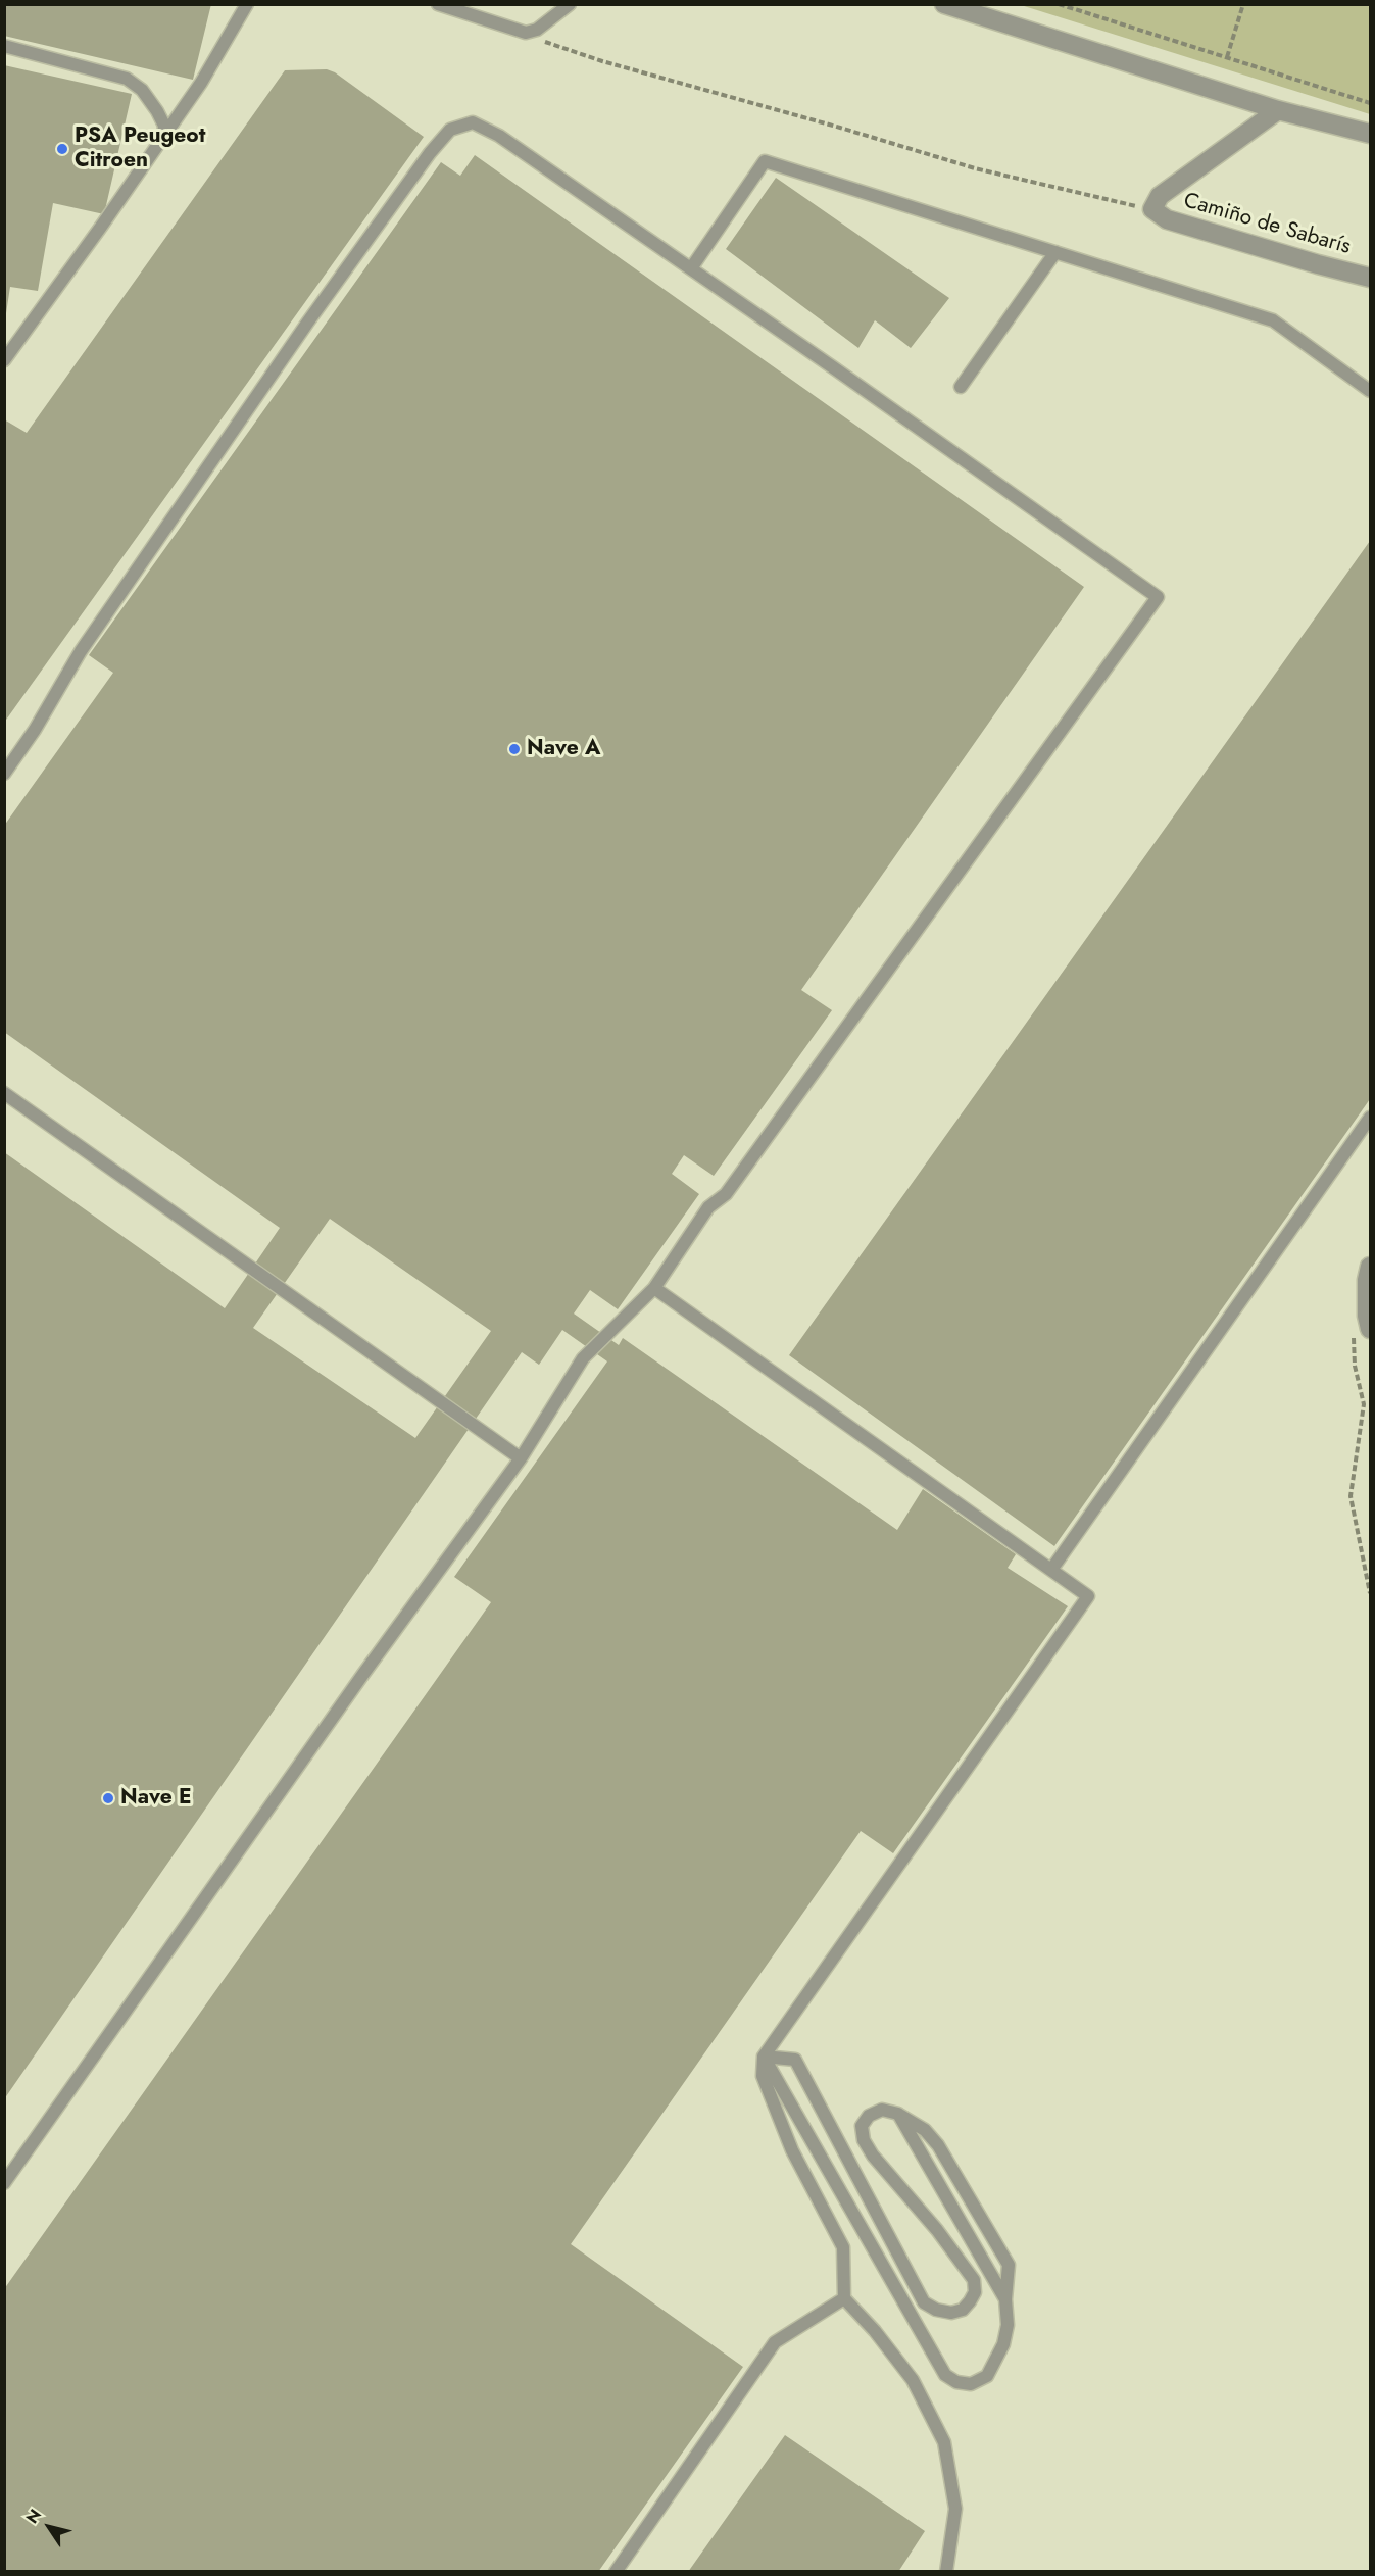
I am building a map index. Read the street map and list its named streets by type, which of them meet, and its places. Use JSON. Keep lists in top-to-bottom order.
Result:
{
  "streets": {
    "street": ["Camiño de Sabarís"]
  },
  "places": ["PSA Peugeot Citroen", "Nave A", "Nave E"],
  "north": "top left"
}
